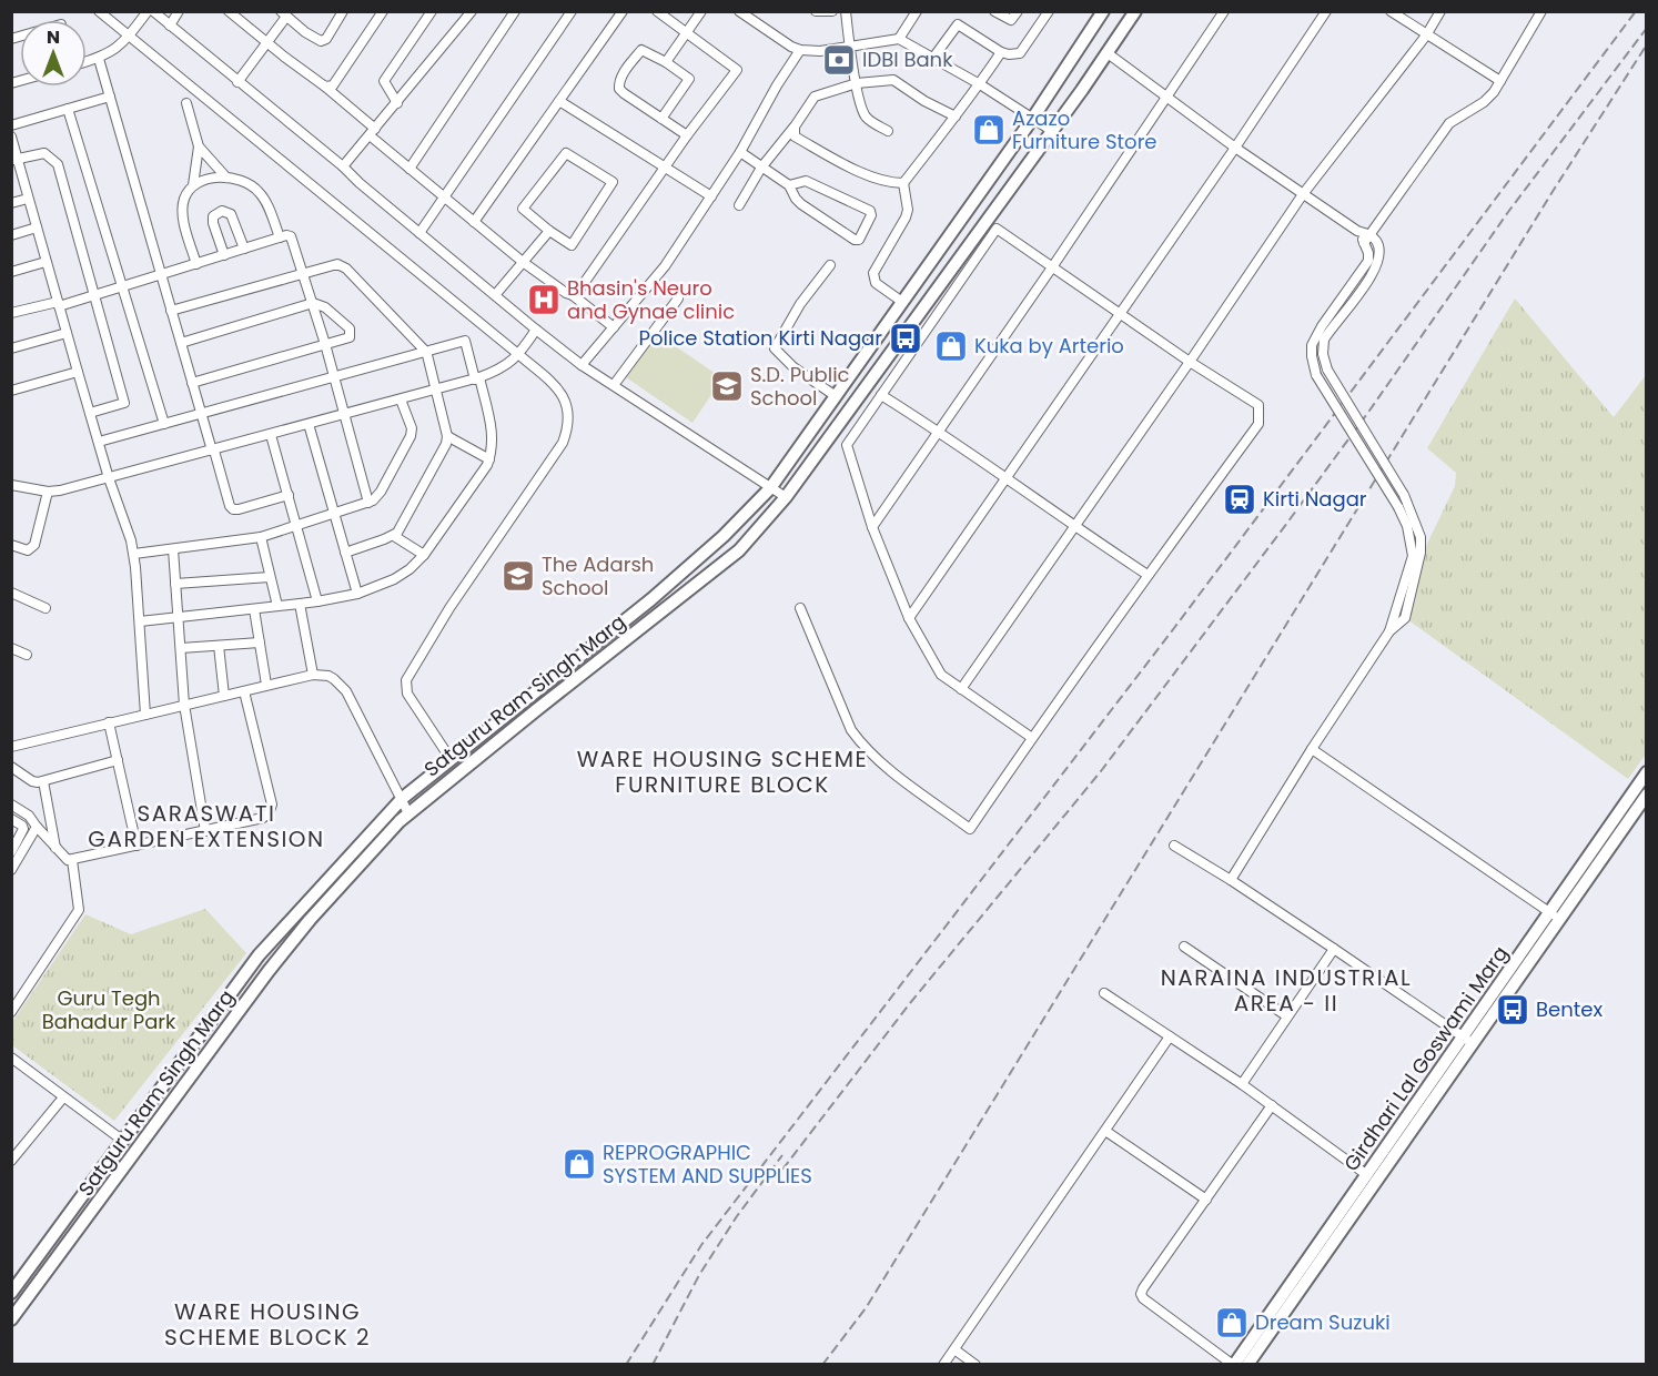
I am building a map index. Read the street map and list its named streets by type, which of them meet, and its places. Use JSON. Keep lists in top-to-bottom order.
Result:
{
  "streets": {
    "main road": ["Satguru Ram Singh Marg", "Girdhari Lal Goswami Marg"]
  },
  "districts": [
    "WARE HOUSING SCHEME FURNITURE BLOCK",
    "SARASWATI GARDEN EXTENSION",
    "NARAINA INDUSTRIAL AREA - II",
    "WARE HOUSING SCHEME BLOCK 2"
  ],
  "parks": ["Guru Tegh Bahadur Park"],
  "places": {
    "bank": ["IDBI Bank"],
    "shop": [
      "Azazo Furniture Store",
      "Kuka by Arterio",
      "REPROGRAPHIC SYSTEM AND SUPPLIES",
      "Dream Suzuki"
    ],
    "hospital": ["Bhasin's Neuro and Gynae clinic"],
    "bus stop": ["Police Station Kirti Nagar", "Bentex"],
    "school or university": ["S.D. Public School", "The Adarsh School"],
    "station": ["Kirti Nagar"]
  },
  "north": "top"
}
